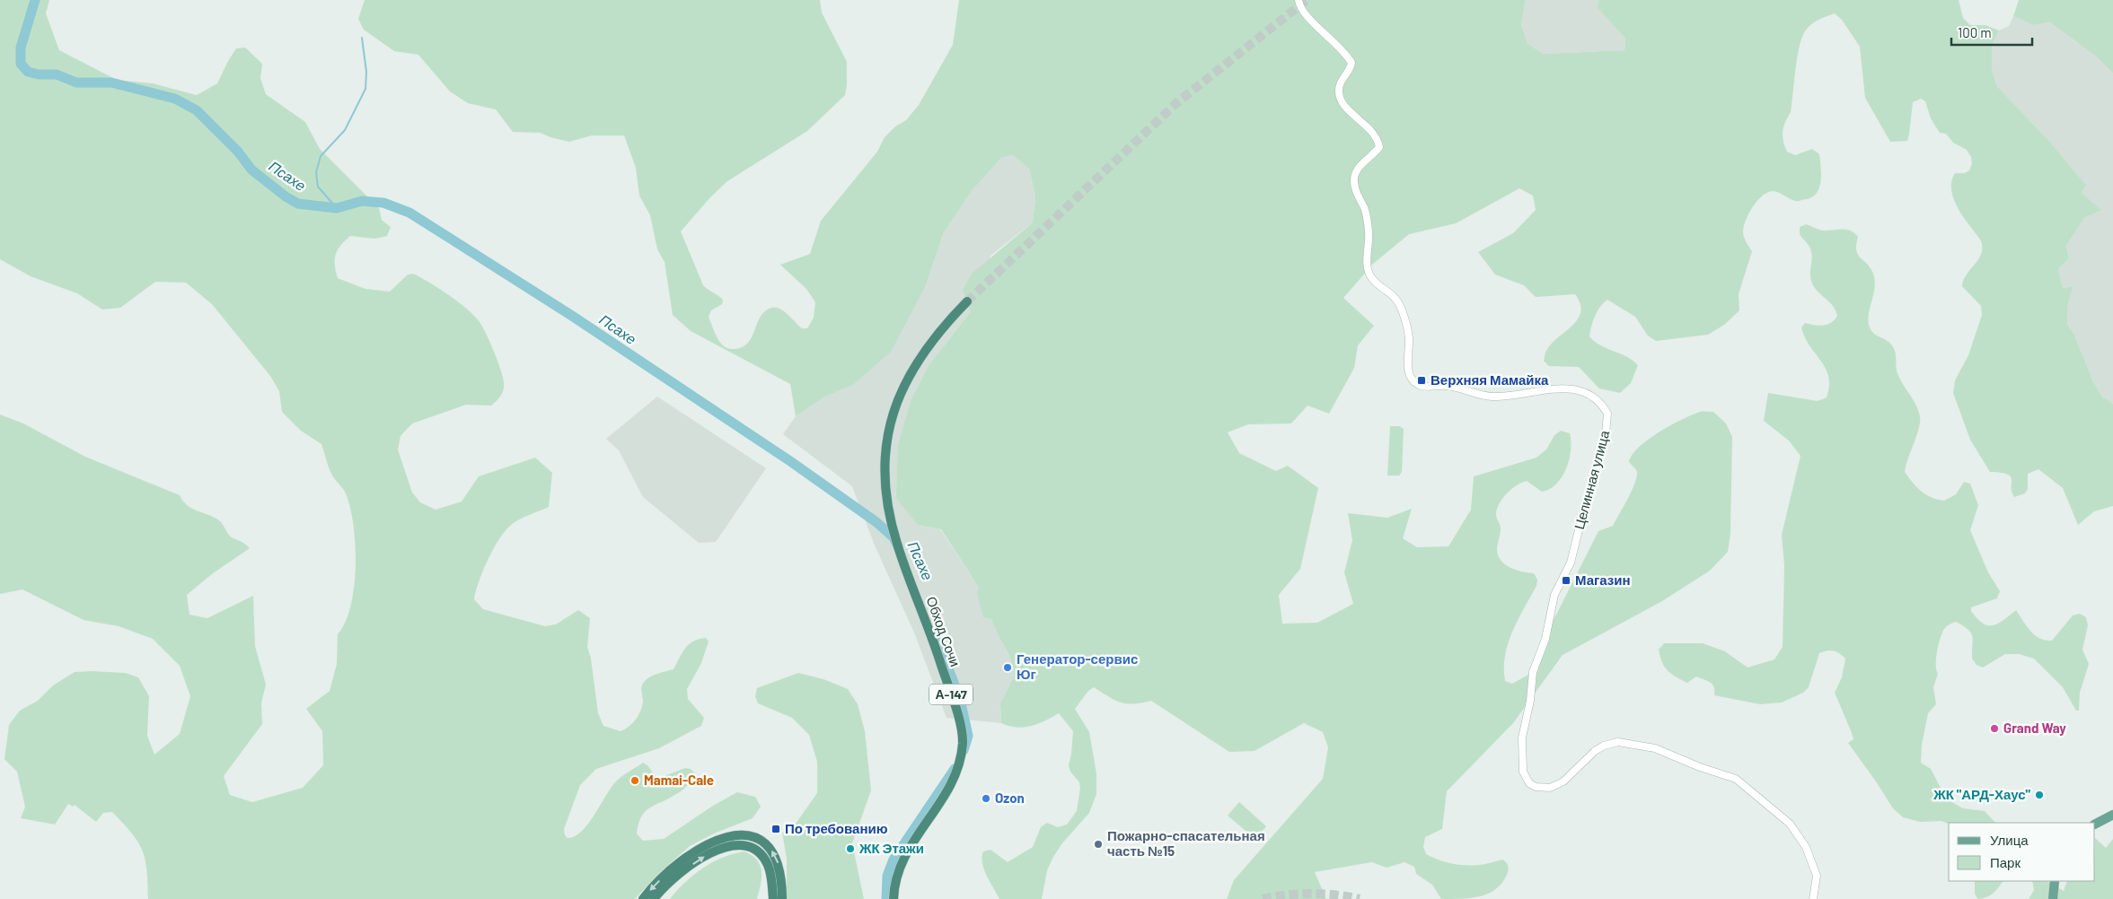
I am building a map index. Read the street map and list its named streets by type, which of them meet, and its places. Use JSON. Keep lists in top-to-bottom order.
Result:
{
  "streets": {
    "highway": ["Обход Сочи", "А-147"],
    "street": ["Целинная улица"]
  },
  "water": ["Псахе"],
  "places": {
    "transit": ["Верхняя Мамайка", "Магазин", "По требованию"],
    "other": [
      "Генератор-сервис Юг",
      "Grand Way",
      "Mamai-Cale",
      "ЖК \"АРД-Хаус\"",
      "Ozon",
      "Пожарно-спасательная часть №15",
      "ЖК Этажи"
    ]
  },
  "legend": ["Улица", "Парк"],
  "scale_bar": "100 m"
}
